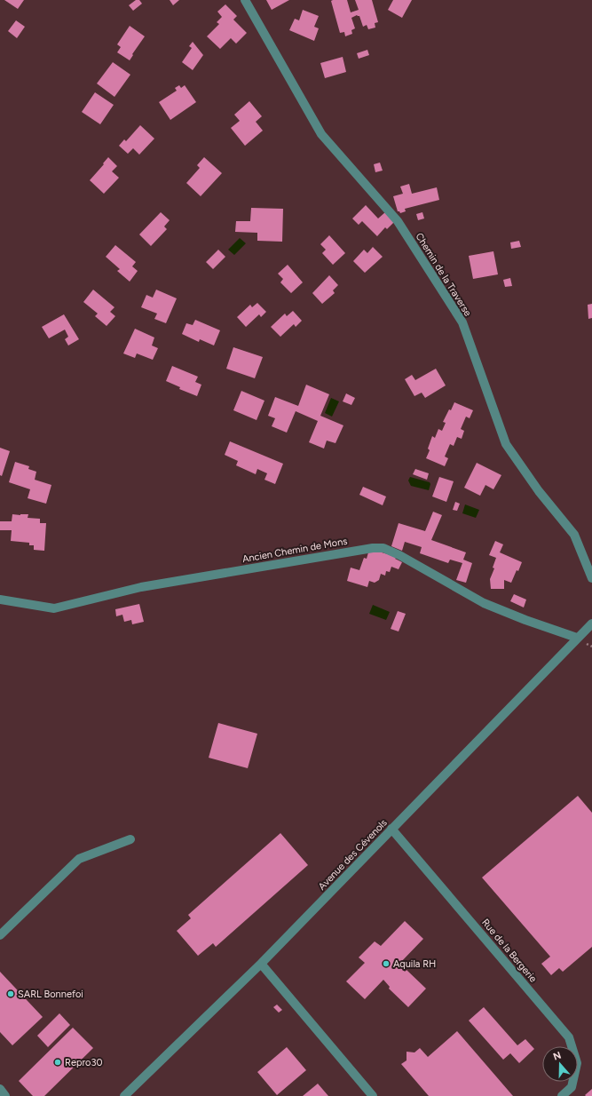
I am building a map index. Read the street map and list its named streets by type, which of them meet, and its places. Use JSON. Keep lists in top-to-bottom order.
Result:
{
  "streets": {
    "street": [
      "Chemin de la Traverse",
      "Ancien Chemin de Mons",
      "Avenue des Cévenols",
      "Rue de la Bergerie"
    ]
  },
  "crossings": [
    ["Ancien Chemin de Mons", "Avenue des Cévenols"],
    ["Avenue des Cévenols", "Rue de la Bergerie"]
  ],
  "places": ["Aquila RH", "SARL Bonnefoi", "Repro30"],
  "north": "top"
}
